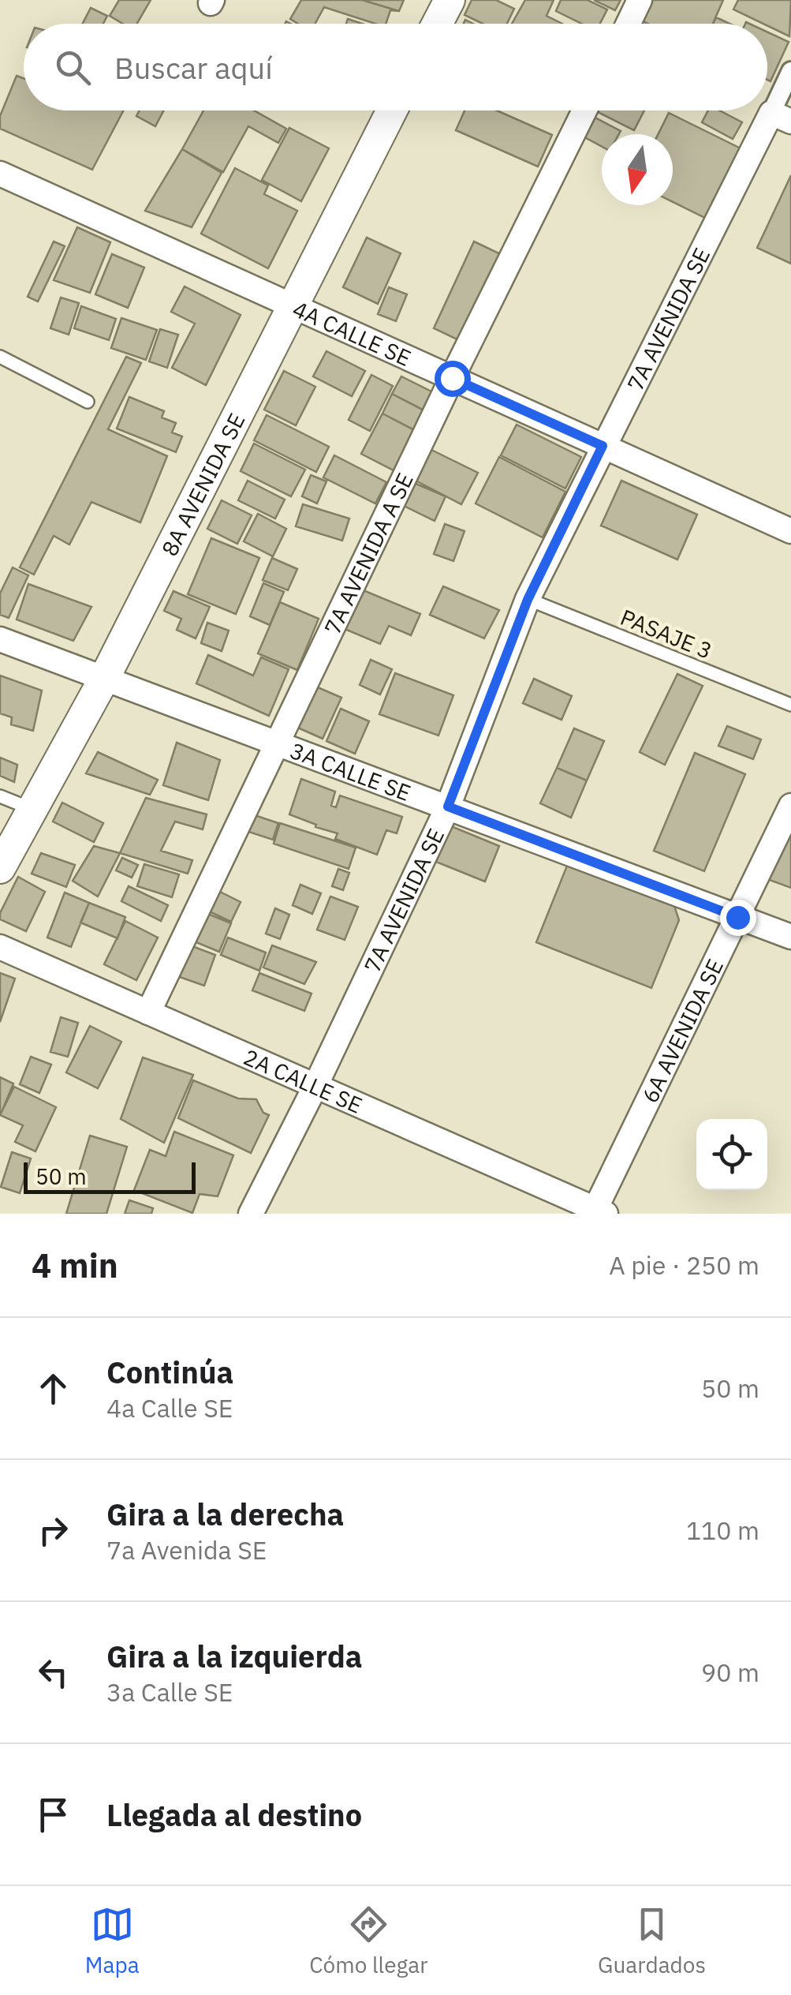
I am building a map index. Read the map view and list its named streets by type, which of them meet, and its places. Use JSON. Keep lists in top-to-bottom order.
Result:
{
  "streets": {
    "street": [
      "7A AVENIDA SE",
      "4A CALLE SE",
      "8A AVENIDA SE",
      "7A AVENIDA A SE",
      "3A CALLE SE",
      "6A AVENIDA SE",
      "2A CALLE SE"
    ],
    "lane": ["PASAJE 3"]
  },
  "crossings": [
    ["7A AVENIDA SE", "4A CALLE SE"],
    ["7A AVENIDA SE", "PASAJE 3"],
    ["7A AVENIDA SE", "3A CALLE SE"],
    ["7A AVENIDA SE", "2A CALLE SE"],
    ["4A CALLE SE", "8A AVENIDA SE"],
    ["4A CALLE SE", "7A AVENIDA A SE"],
    ["8A AVENIDA SE", "3A CALLE SE"],
    ["7A AVENIDA A SE", "3A CALLE SE"],
    ["7A AVENIDA A SE", "2A CALLE SE"],
    ["3A CALLE SE", "6A AVENIDA SE"],
    ["6A AVENIDA SE", "2A CALLE SE"]
  ],
  "scale_bar": "50 m",
  "north": "bottom",
  "page": {
    "search": "Buscar aquí",
    "scale": "50 m",
    "heading": ["4 min", "A pie · 250 m"],
    "list": [
      ["Continúa", "4a Calle SE", "50 m"],
      ["Gira a la derecha", "7a Avenida SE", "110 m"],
      ["Gira a la izquierda", "3a Calle SE", "90 m"],
      "Llegada al destino"
    ],
    "nav": ["Mapa", "Cómo llegar", "Guardados"]
  }
}
